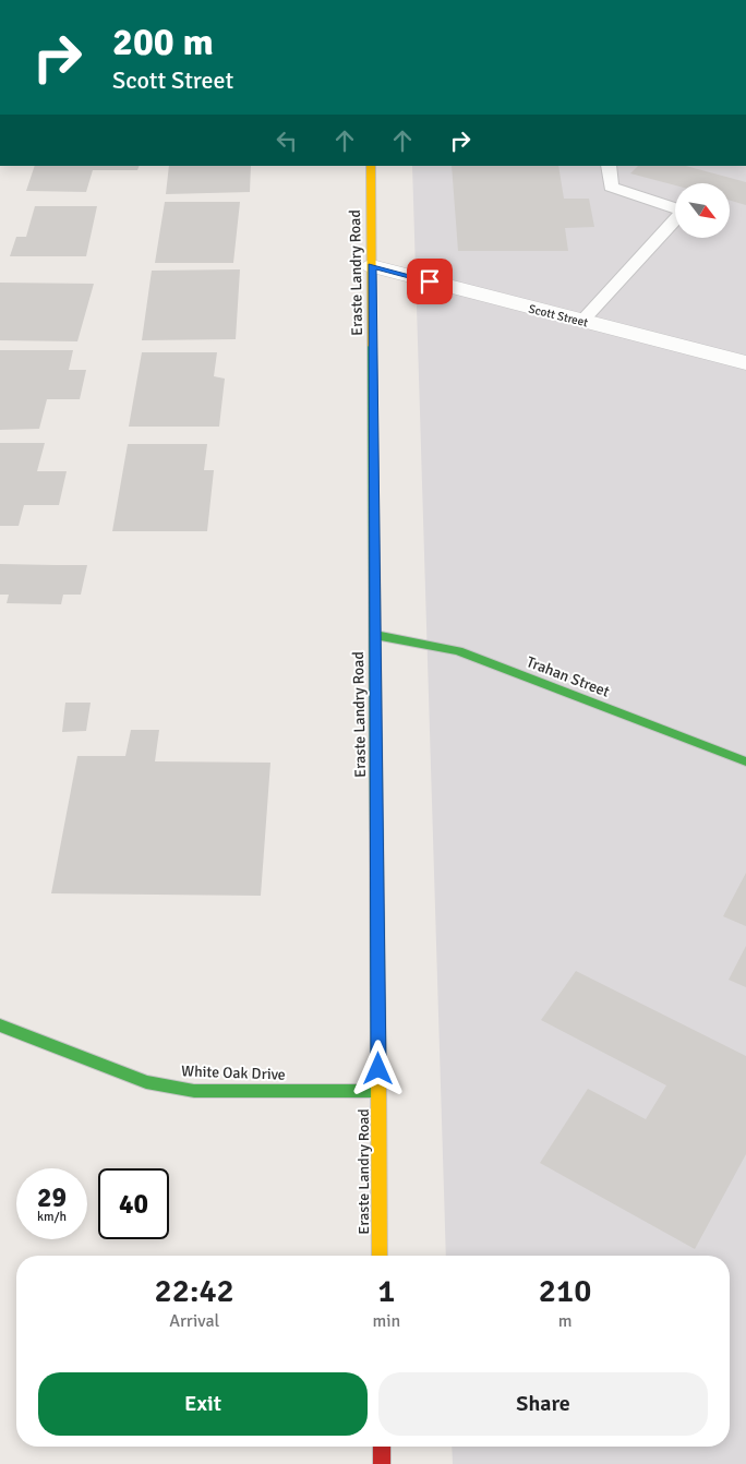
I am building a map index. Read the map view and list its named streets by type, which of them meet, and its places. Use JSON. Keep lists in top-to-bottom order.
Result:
{
  "streets": {
    "street": [
      "Eraste Landry Road",
      "Scott Street",
      "Trahan Street",
      "White Oak Drive"
    ]
  },
  "crossings": [
    ["Eraste Landry Road", "Scott Street"],
    ["Eraste Landry Road", "Trahan Street"],
    ["Eraste Landry Road", "White Oak Drive"]
  ],
  "north": "bottom right",
  "page": {
    "turn": ["200 m", "Scott Street"],
    "speed": "29 km/h",
    "limit": "40",
    "eta": [
      "22:42",
      "Arrival",
      "1",
      "min",
      "210",
      "m"
    ],
    "buttons": ["Exit", "Share"]
  }
}
